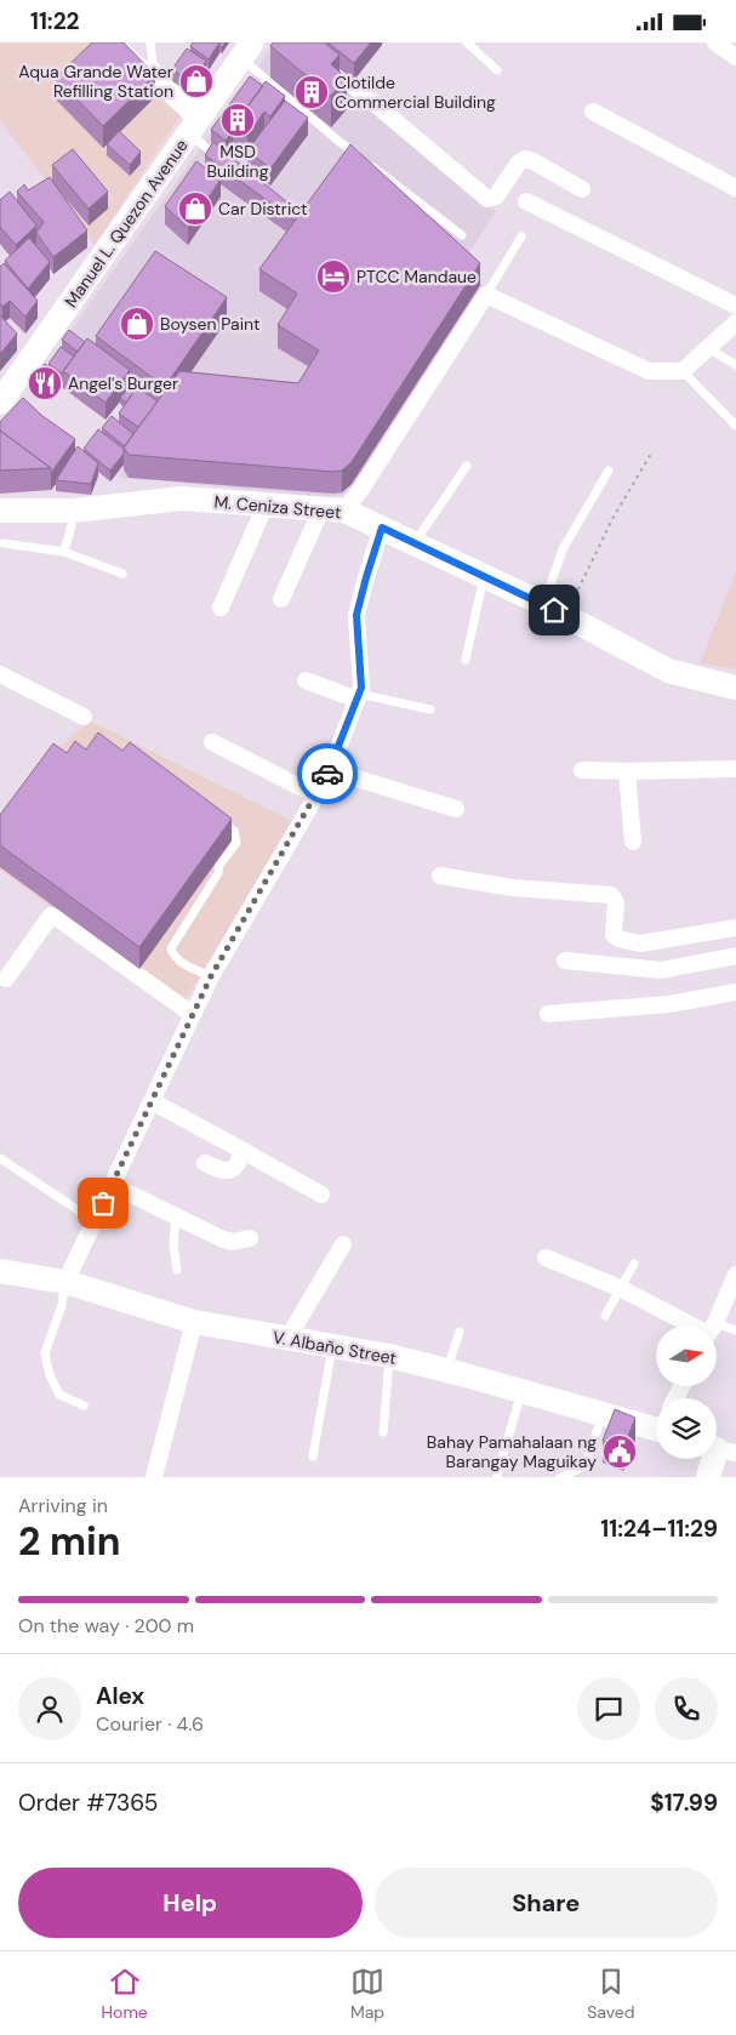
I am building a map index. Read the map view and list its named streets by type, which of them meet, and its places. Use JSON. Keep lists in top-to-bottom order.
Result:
{
  "streets": {
    "street": ["Manuel L. Quezon Avenue", "M. Ceniza Street", "V. Albaño Street"]
  },
  "places": {
    "shop": ["Aqua Grande Water Refilling Station", "Car District", "Boysen Paint"],
    "building": ["Clotilde Commercial Building", "MSD Building"],
    "hotel": ["PTCC Mandaue"],
    "restaurant": ["Angel's Burger"],
    "public building": ["Bahay Pamahalaan ng Barangay Maguikay"]
  },
  "north": "right",
  "page": {
    "status": "11:22",
    "heading": ["2 min", "Arriving in", "11:24–11:29"],
    "panel": [
      "Alex",
      "Courier · 4.6",
      "Order #7365",
      "$17.99"
    ],
    "bar": "On the way · 200 m",
    "buttons": ["Help", "Share"],
    "tabs": ["Home", "Map", "Saved"]
  }
}
